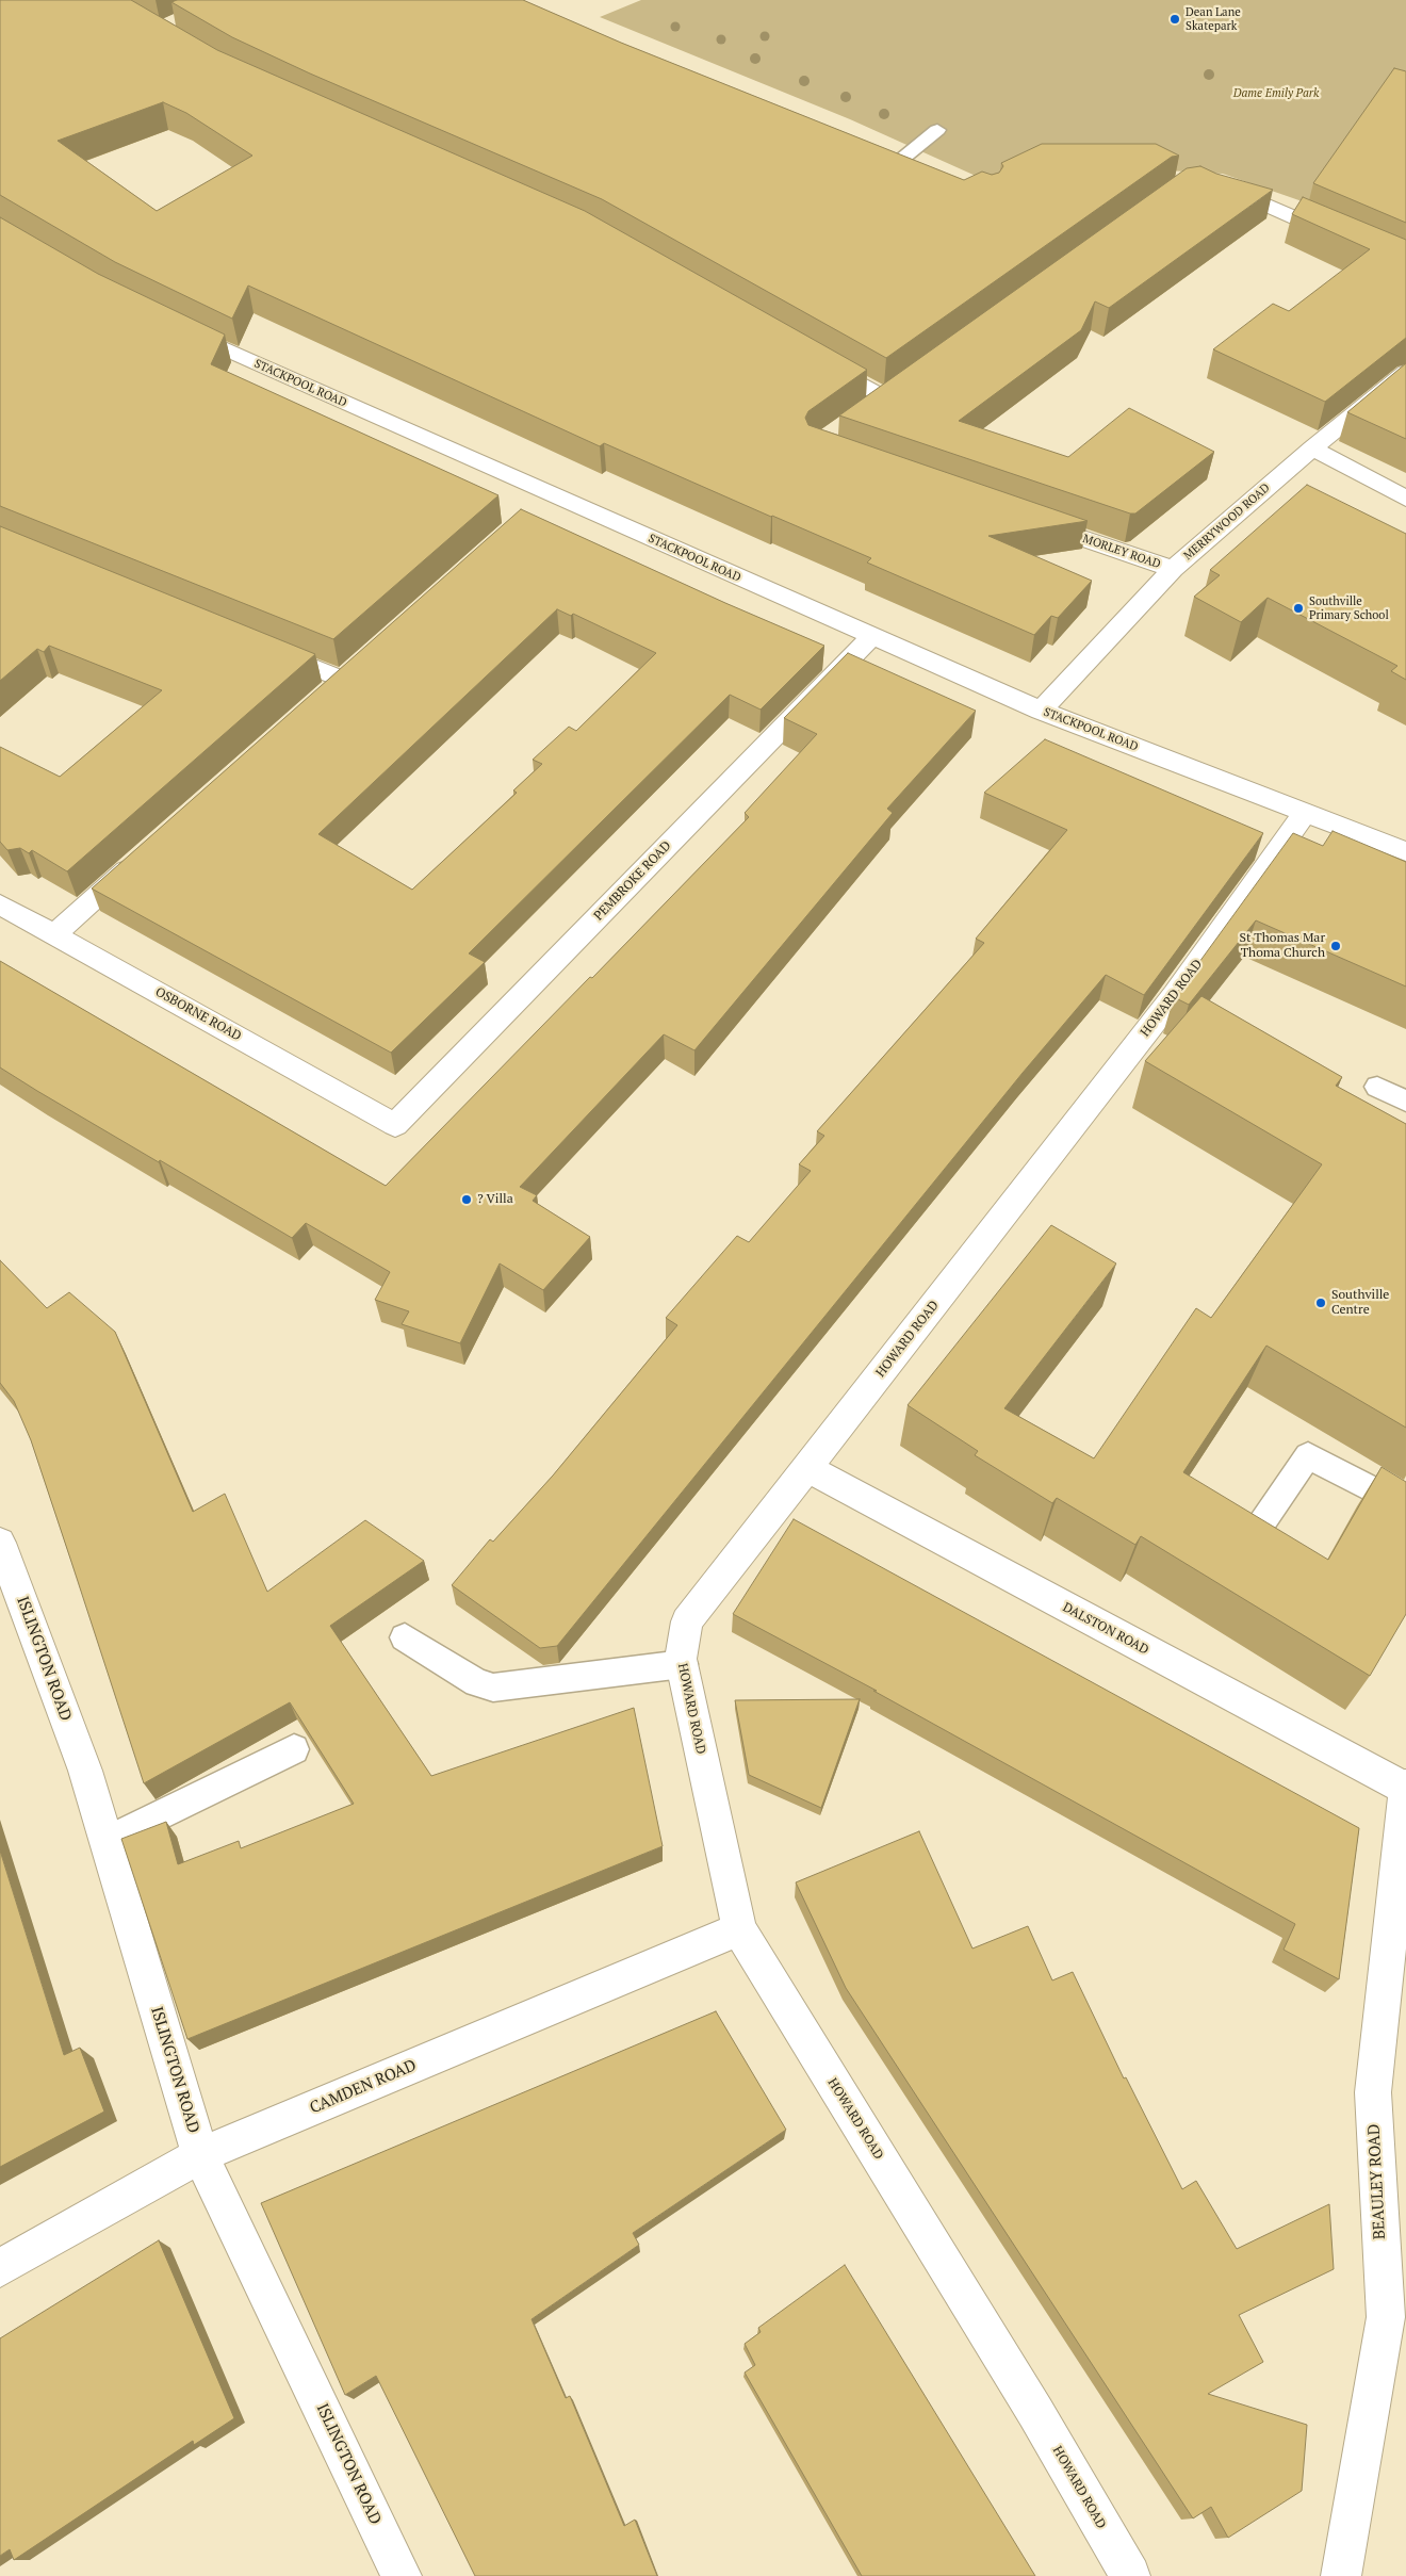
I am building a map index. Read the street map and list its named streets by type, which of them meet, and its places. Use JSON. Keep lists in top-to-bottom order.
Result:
{
  "streets": {
    "street": [
      "STACKPOOL ROAD",
      "MERRYWOOD ROAD",
      "MORLEY ROAD",
      "PEMBROKE ROAD",
      "HOWARD ROAD",
      "OSBORNE ROAD",
      "DALSTON ROAD",
      "ISLINGTON ROAD",
      "CAMDEN ROAD",
      "BEAULEY ROAD"
    ]
  },
  "crossings": [
    ["STACKPOOL ROAD", "MERRYWOOD ROAD"],
    ["STACKPOOL ROAD", "PEMBROKE ROAD"],
    ["STACKPOOL ROAD", "HOWARD ROAD"],
    ["MERRYWOOD ROAD", "MORLEY ROAD"],
    ["PEMBROKE ROAD", "OSBORNE ROAD"],
    ["HOWARD ROAD", "DALSTON ROAD"],
    ["HOWARD ROAD", "CAMDEN ROAD"],
    ["DALSTON ROAD", "BEAULEY ROAD"],
    ["ISLINGTON ROAD", "CAMDEN ROAD"]
  ],
  "parks": ["Dame Emily Park"],
  "places": [
    "Dean Lane Skatepark",
    "Southville Primary School",
    "St Thomas Mar Thoma Church",
    "? Villa",
    "Southville Centre"
  ]
}
